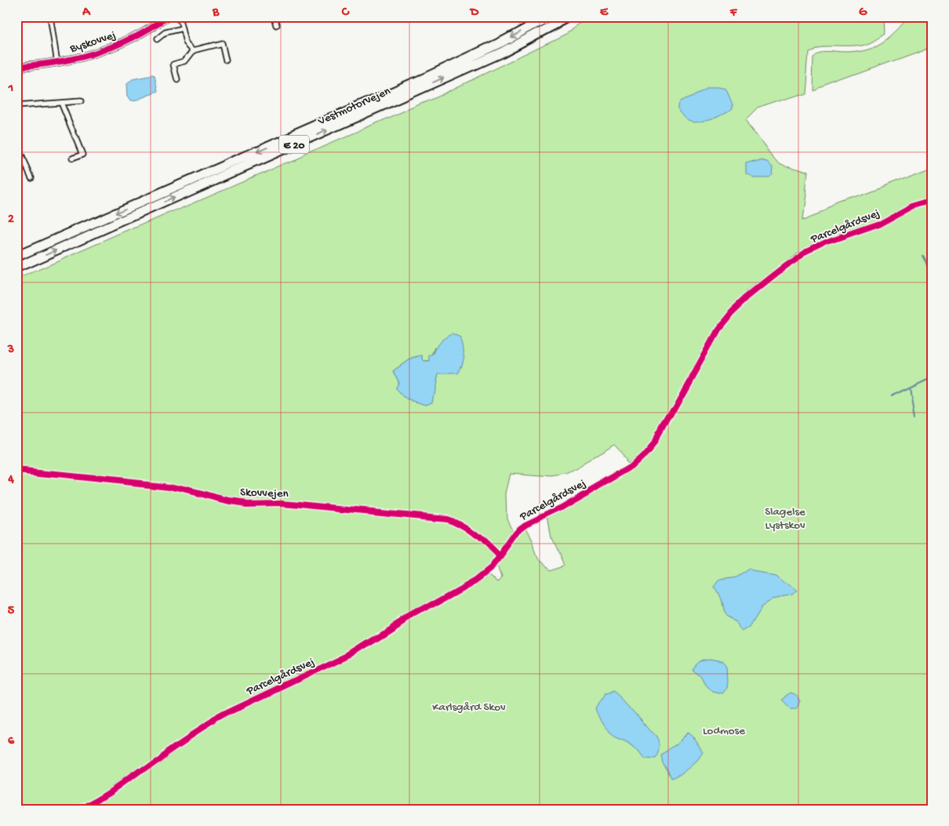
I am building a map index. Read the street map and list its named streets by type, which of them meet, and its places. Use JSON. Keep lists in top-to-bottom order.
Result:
{
  "streets": {
    "highway": ["Vestmotorvejen", "E 20"],
    "main road": ["Byskovvej"],
    "street": ["Parcelgårdsvej", "Skovvejen"]
  },
  "crossings": [
    ["Parcelgårdsvej", "Skovvejen"]
  ],
  "parks": ["Slagelse Lystskov", "Karlsgård Skov", "Lodmose"],
  "grid": {
    "columns": [
      "A",
      "B",
      "C",
      "D",
      "E",
      "F",
      "G"
    ],
    "rows": [
      "1",
      "2",
      "3",
      "4",
      "5",
      "6"
    ]
  }
}
